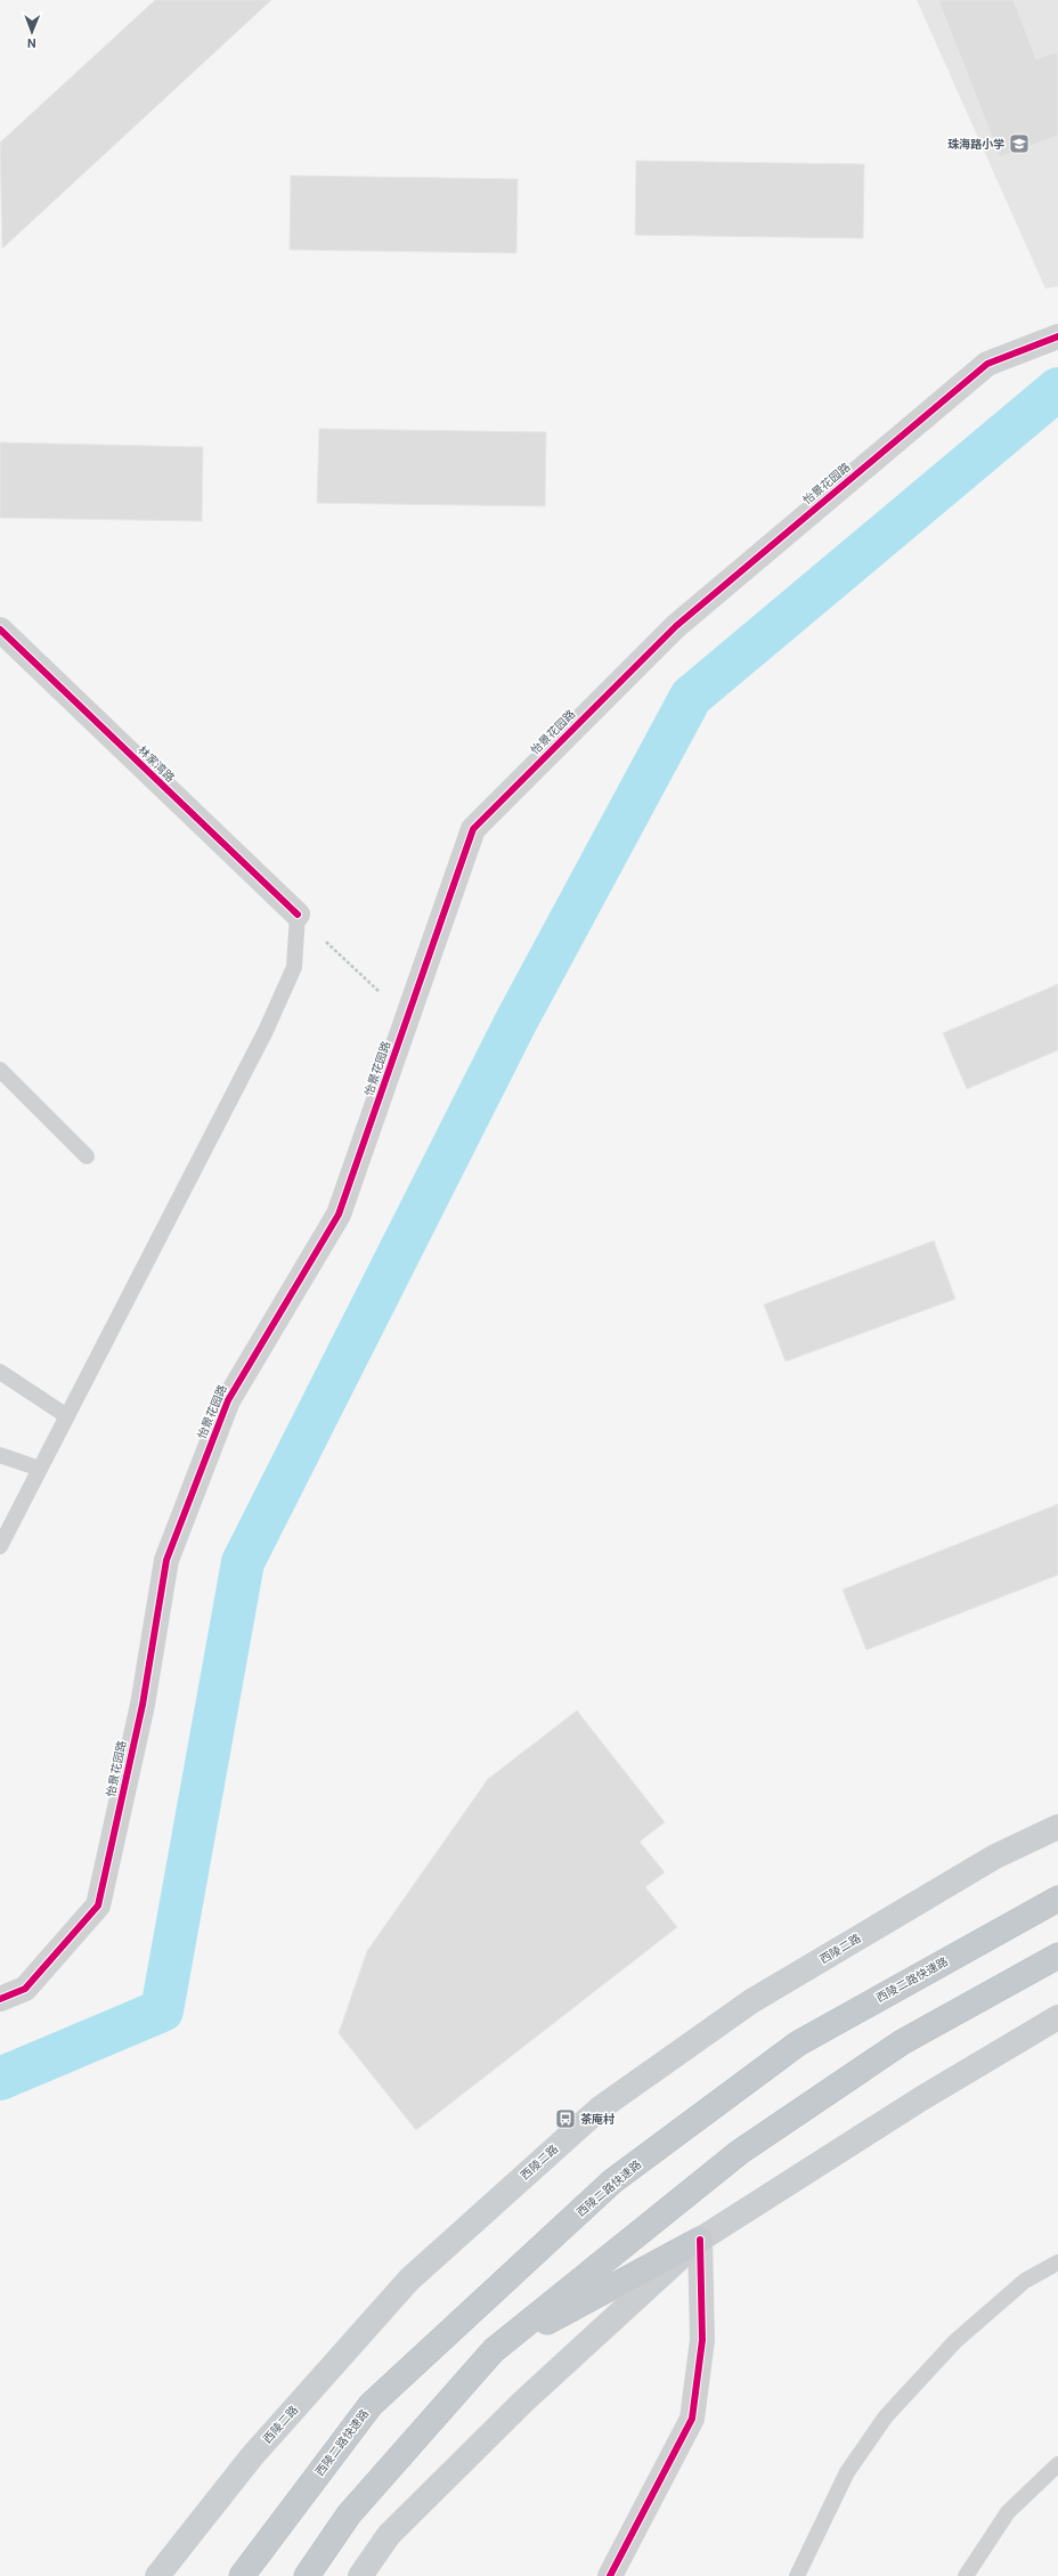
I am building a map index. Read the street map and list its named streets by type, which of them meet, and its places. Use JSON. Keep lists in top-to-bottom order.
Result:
{
  "streets": {
    "highway": ["西陵二路快速路"],
    "main road": ["西陵二路"],
    "street": ["怡景花园路", "林家湾路"]
  },
  "places": {
    "school or university": ["珠海路小学"],
    "bus stop": ["茶庵村"]
  },
  "north": "bottom"
}
